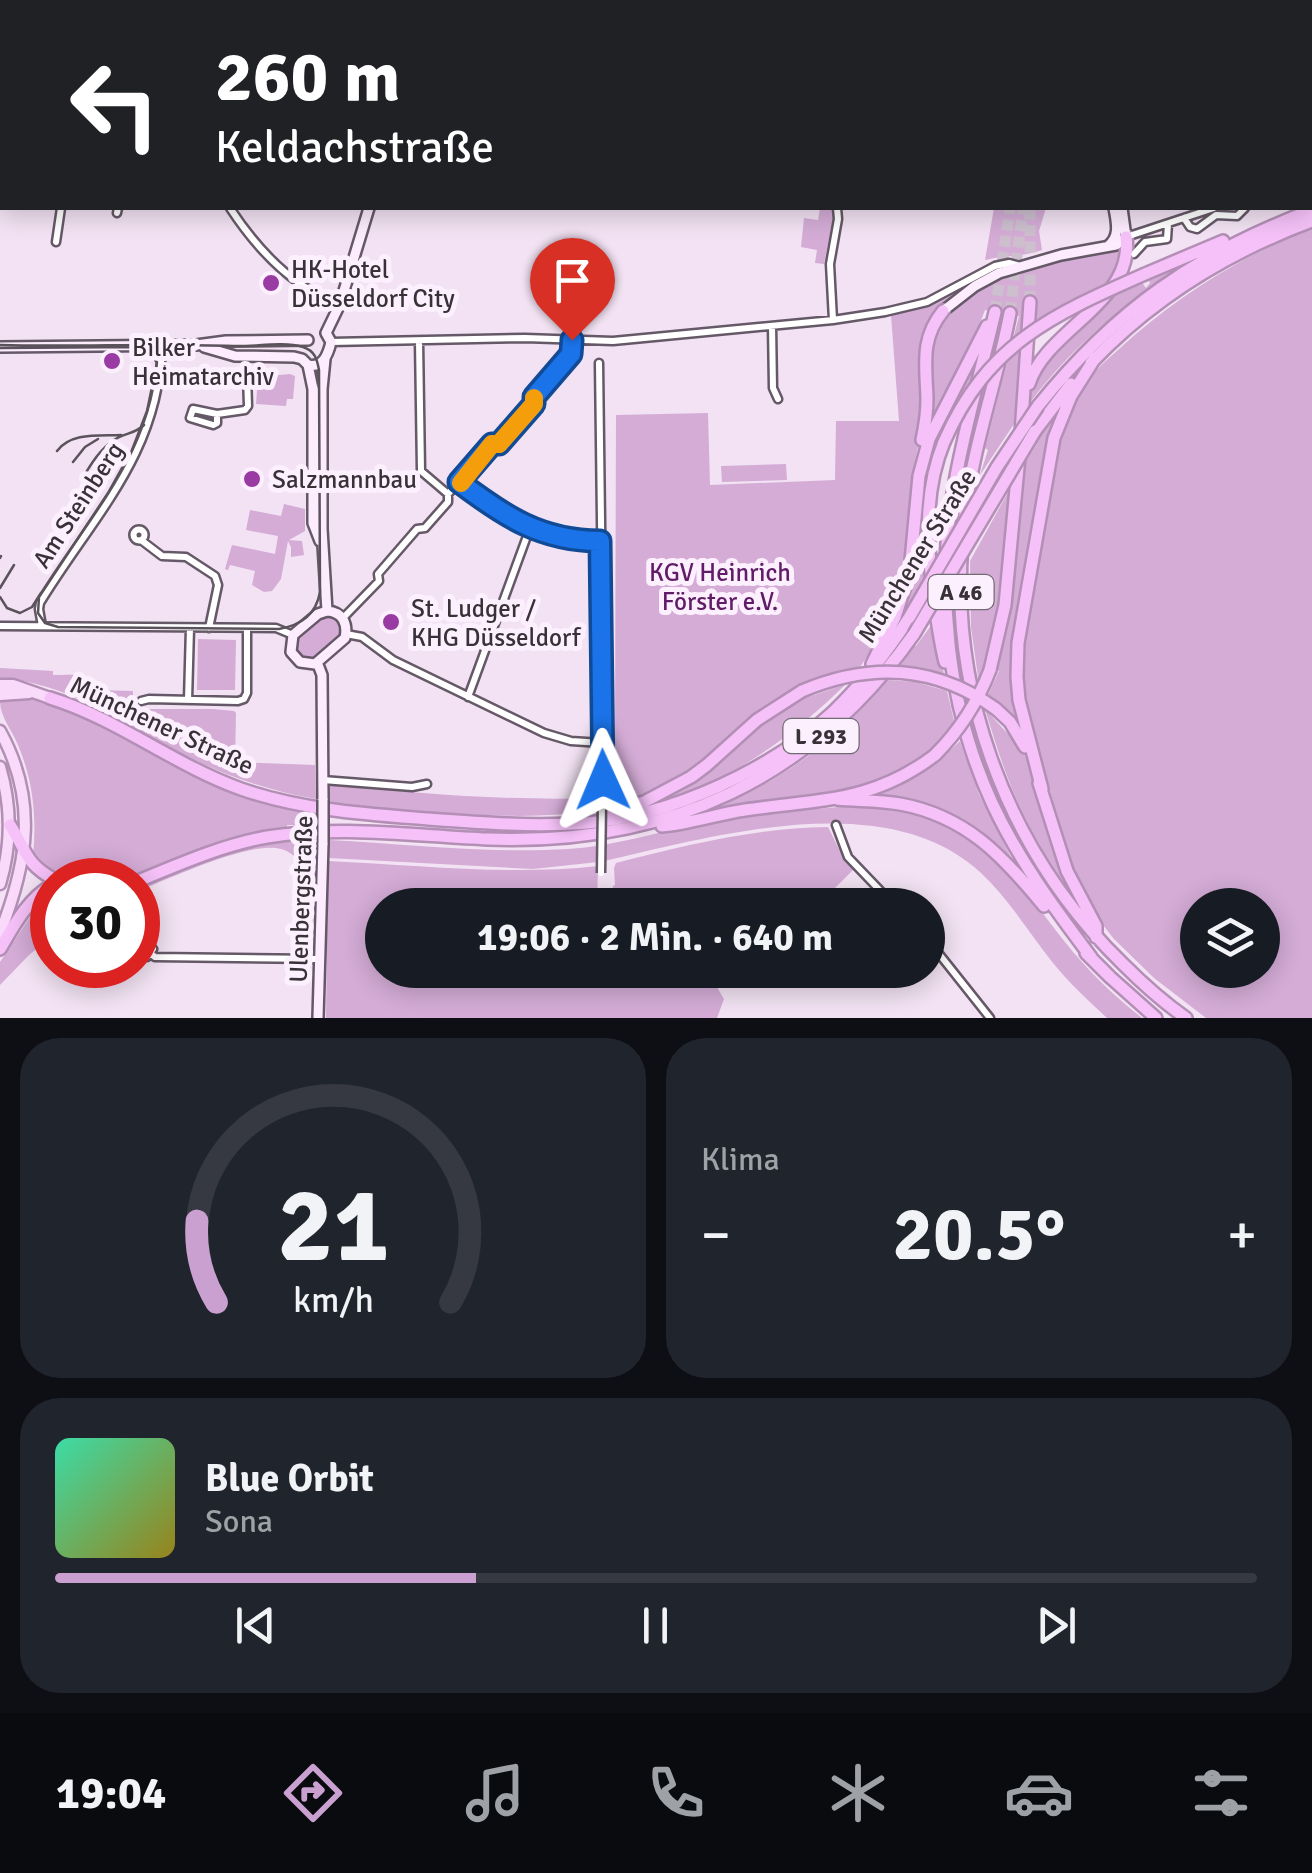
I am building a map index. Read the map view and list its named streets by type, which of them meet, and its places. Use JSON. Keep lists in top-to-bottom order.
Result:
{
  "streets": {
    "highway": ["Münchener Straße", "A 46", "L 293"],
    "street": ["Am Steinberg", "Ulenbergstraße"]
  },
  "crossings": [
    ["Münchener Straße", "L 293"]
  ],
  "parks": ["KGV Heinrich Förster e.V."],
  "places": [
    "HK-Hotel Düsseldorf City",
    "Bilker Heimatarchiv",
    "Salzmannbau",
    "St. Ludger / KHG Düsseldorf"
  ],
  "page": {
    "turn": ["260 m", "Keldachstraße"],
    "limit": "30",
    "trip": "19:06 · 2 Min. · 640 m",
    "tile": "Klima",
    "heat": ["−", "20.5°", "+"],
    "song": ["Blue Orbit", "Sona"],
    "tabs": "19:04",
    "gauge": ["21", "km/h"]
  }
}
